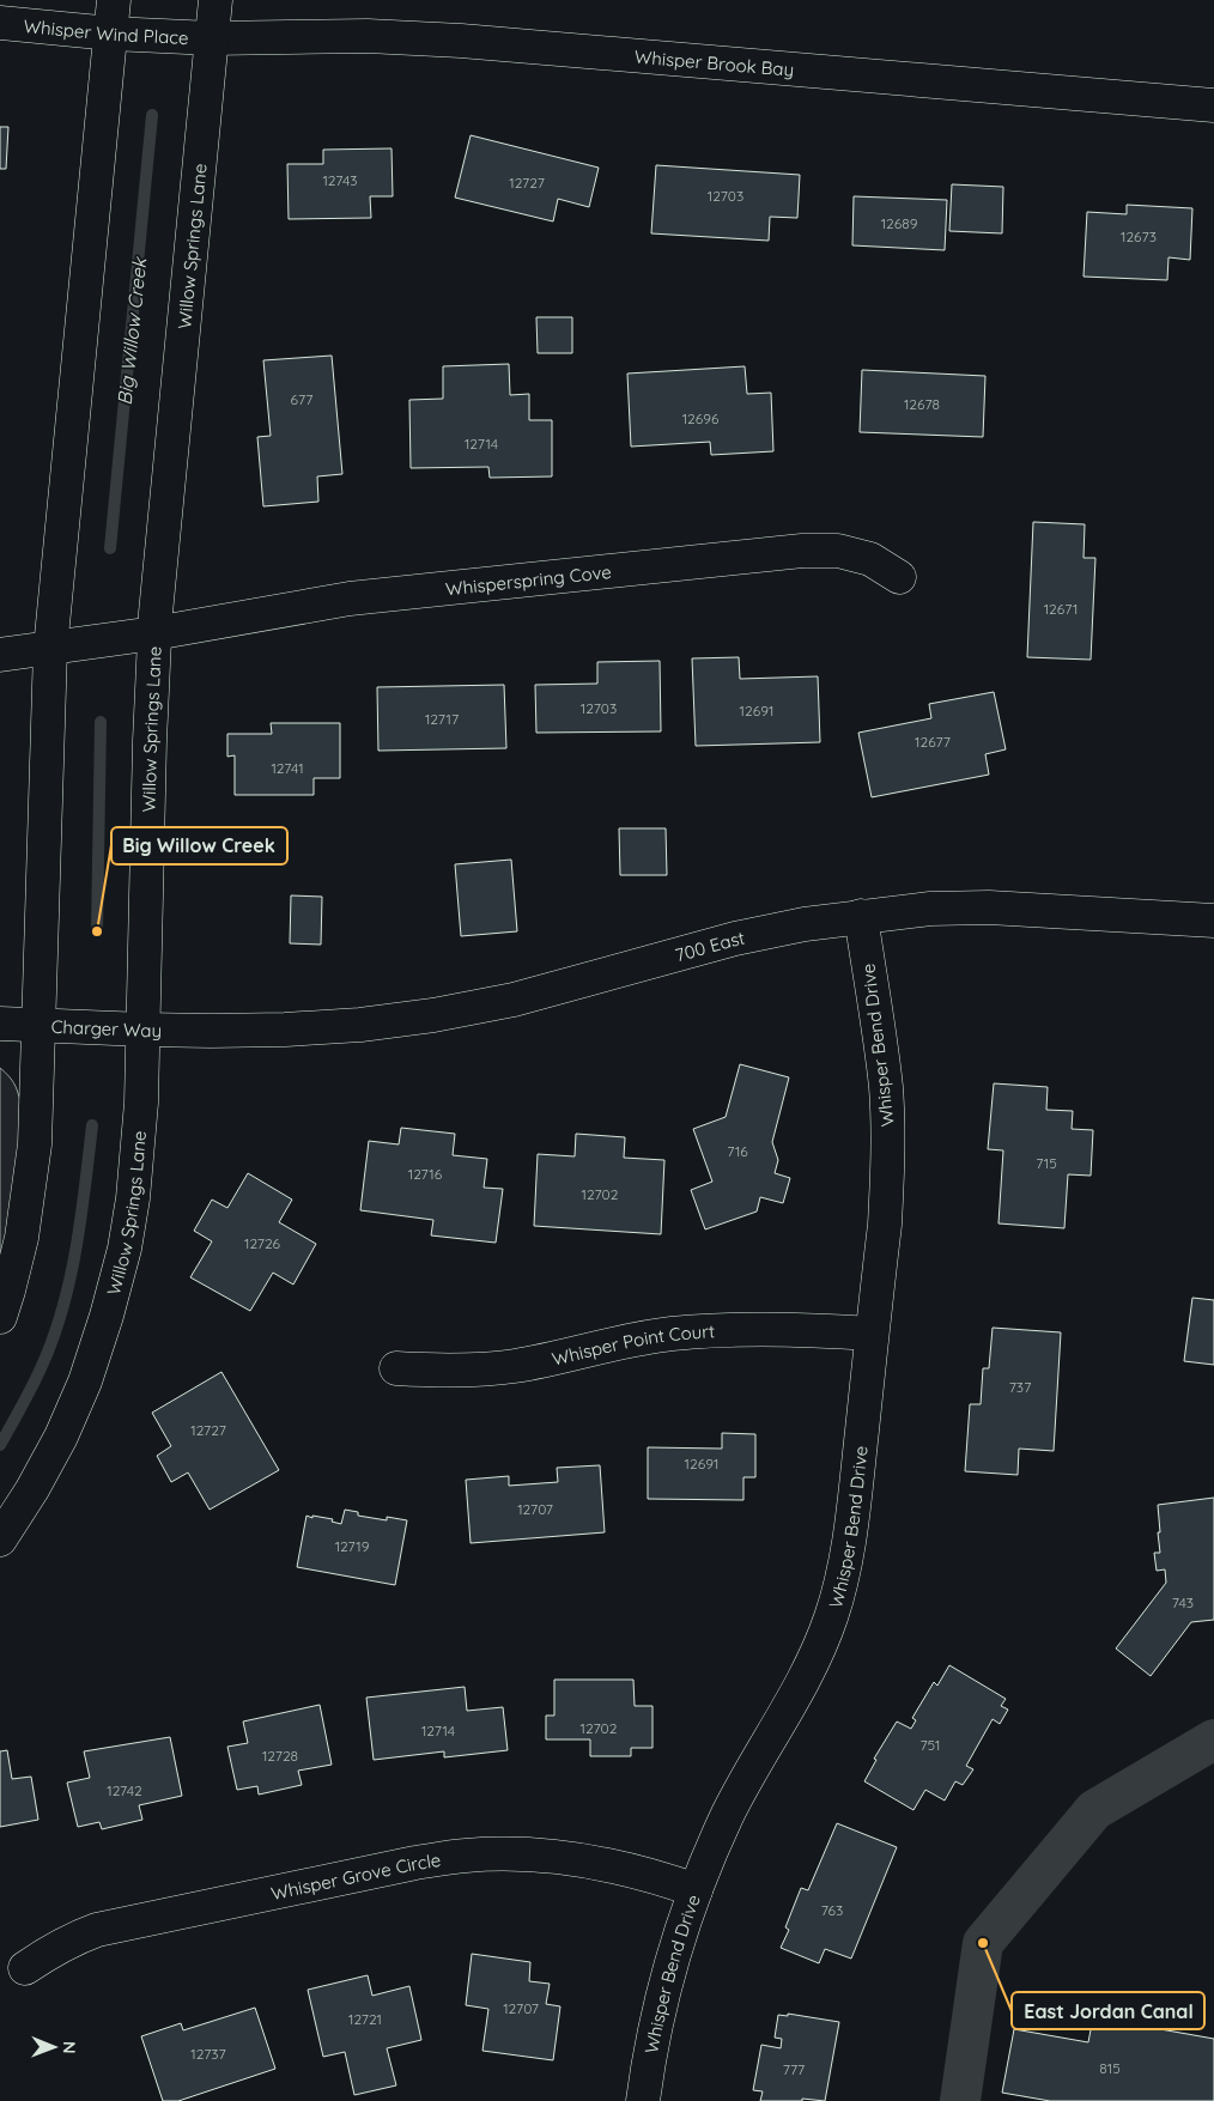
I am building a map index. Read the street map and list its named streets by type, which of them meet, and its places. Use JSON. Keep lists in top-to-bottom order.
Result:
{
  "streets": {
    "street": [
      "Whisper Wind Place",
      "Whisper Brook Bay",
      "Willow Springs Lane",
      "Whisperspring Cove",
      "700 East",
      "Charger Way",
      "Whisper Bend Drive",
      "Whisper Point Court",
      "Whisper Grove Circle"
    ]
  },
  "crossings": [
    ["Whisper Wind Place", "Whisper Brook Bay"],
    ["Whisper Wind Place", "Willow Springs Lane"],
    ["Whisper Brook Bay", "Willow Springs Lane"],
    ["Willow Springs Lane", "Whisperspring Cove"],
    ["Willow Springs Lane", "Charger Way"],
    ["700 East", "Charger Way"],
    ["700 East", "Whisper Bend Drive"],
    ["Whisper Bend Drive", "Whisper Point Court"],
    ["Whisper Bend Drive", "Whisper Grove Circle"]
  ],
  "water": ["Big Willow Creek"],
  "places": ["Big Willow Creek", "East Jordan Canal"],
  "house_numbers": [
    "12743",
    "12727",
    "12703",
    "12689",
    "12673",
    "677",
    "12678",
    "12696",
    "12714",
    "12671",
    "12703",
    "12691",
    "12717",
    "12677",
    "12741",
    "716",
    "715",
    "12716",
    "12702",
    "12726",
    "737",
    "12727",
    "12691",
    "12707",
    "12719",
    "743",
    "12702",
    "12714",
    "751",
    "12728",
    "12742",
    "763",
    "12707",
    "12721",
    "12737",
    "815",
    "777"
  ],
  "north": "right"
}
